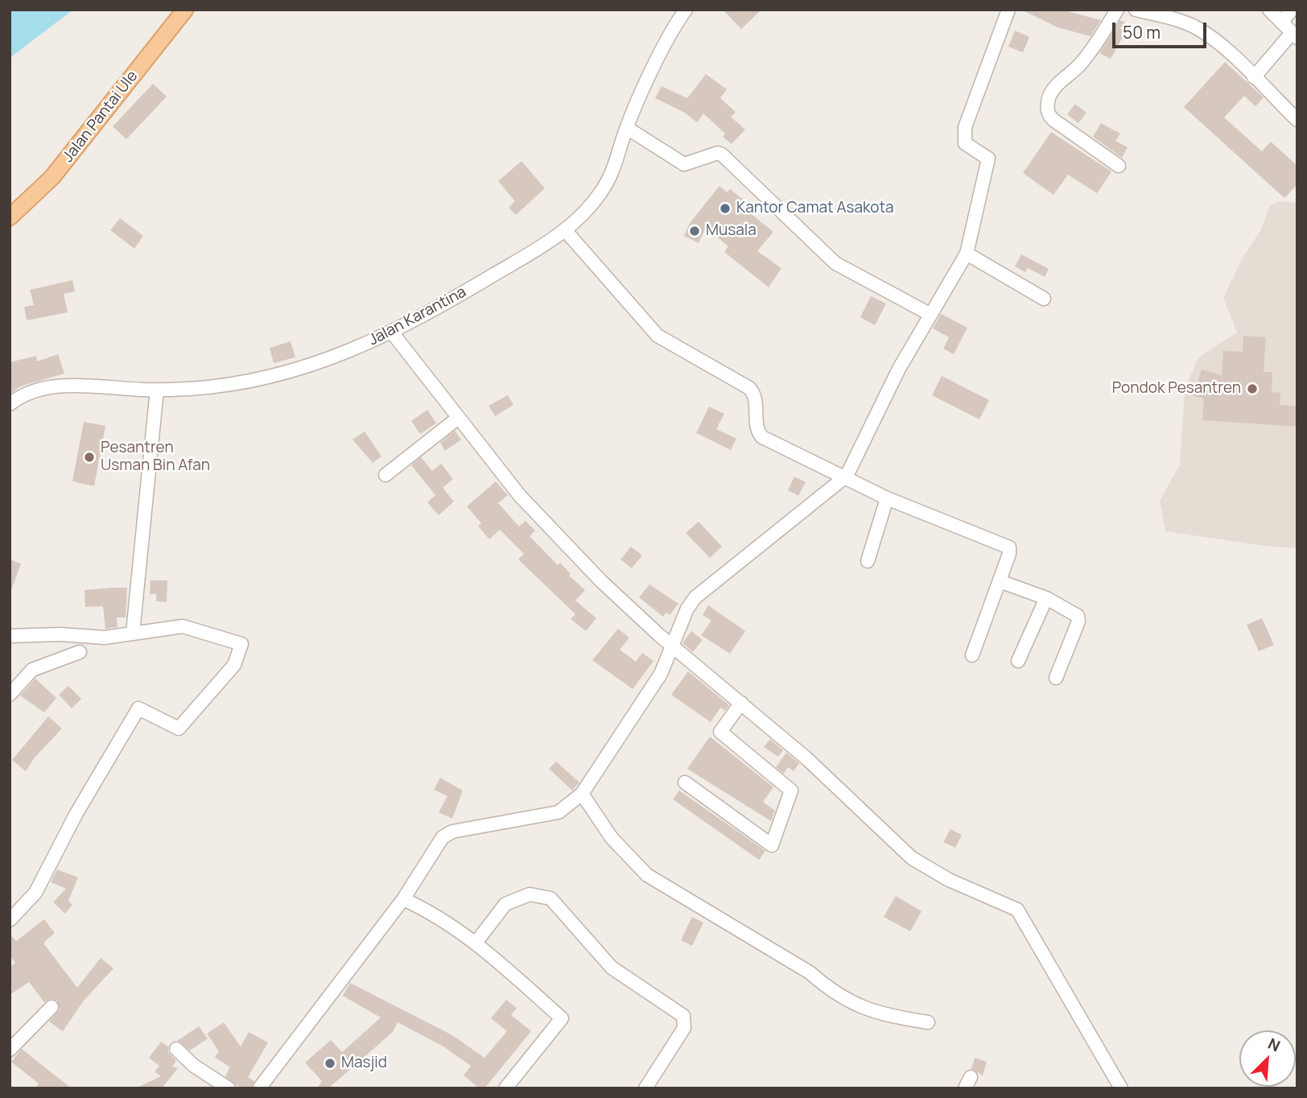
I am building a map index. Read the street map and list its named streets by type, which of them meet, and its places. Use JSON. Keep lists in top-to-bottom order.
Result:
{
  "streets": {
    "main road": ["Jalan Pantai Ule"],
    "street": ["Jalan Karantina"]
  },
  "places": [
    "Kantor Camat Asakota",
    "Musala",
    "Pondok Pesantren",
    "Pesantren Usman Bin Afan",
    "Masjid"
  ],
  "scale_bar": "50 m",
  "north": "top right"
}
